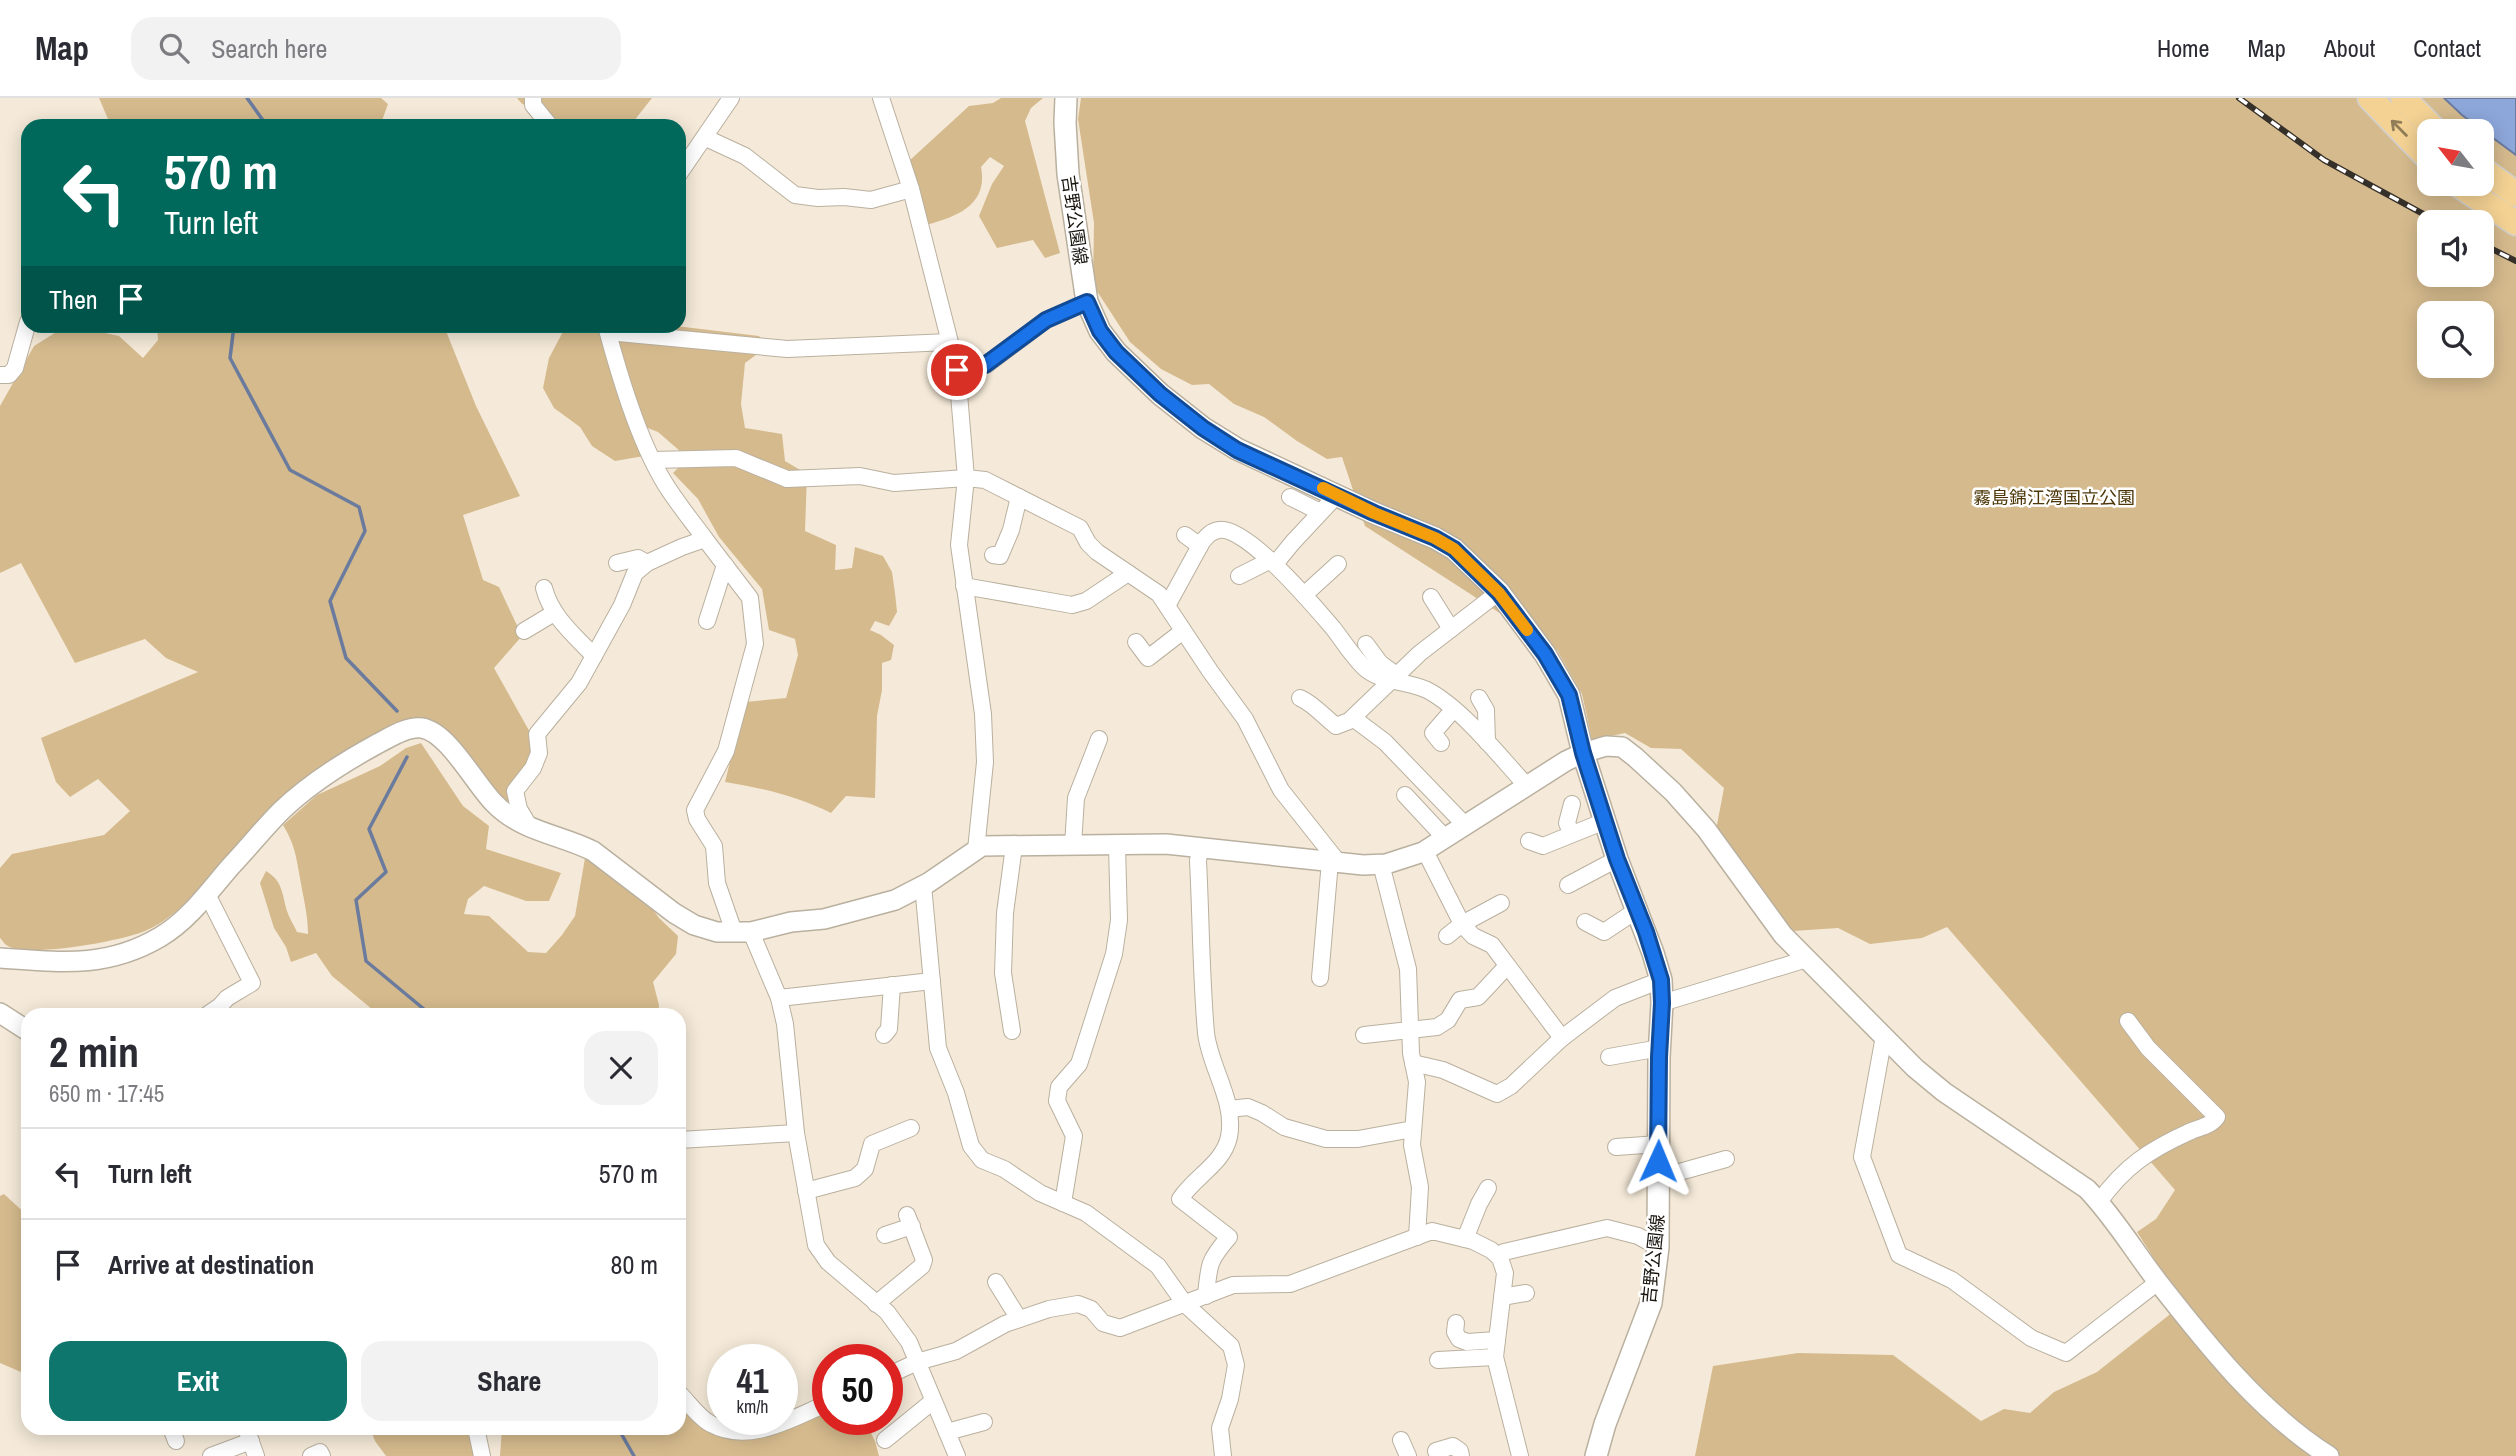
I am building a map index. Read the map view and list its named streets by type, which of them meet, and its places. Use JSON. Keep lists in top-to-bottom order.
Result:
{
  "streets": {
    "main road": ["吉野公園線"]
  },
  "parks": ["霧島錦江湾国立公園"],
  "north": "top left",
  "page": {
    "header": "Map",
    "search": "Search here",
    "nav": [
      "Home",
      "Map",
      "About",
      "Contact"
    ],
    "turn": ["570 m", "Turn left"],
    "then": "Then",
    "heading": ["2 min", "650 m · 17:45"],
    "list": [
      {
        "name": "Turn left",
        "value": "570 m"
      },
      {
        "name": "Arrive at destination",
        "value": "80 m"
      }
    ],
    "buttons": ["Exit", "Share"],
    "speed": "41 km/h",
    "limit": "50"
  }
}
